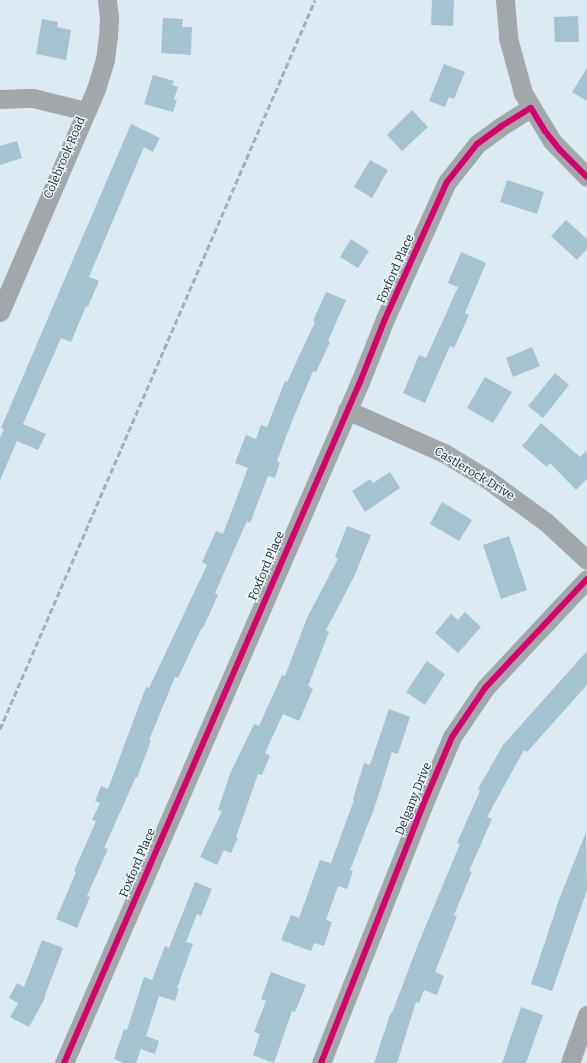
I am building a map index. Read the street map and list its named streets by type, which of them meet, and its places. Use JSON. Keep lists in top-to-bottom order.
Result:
{
  "streets": {
    "street": [
      "Colebrook Road",
      "Foxford Place",
      "Castlerock Drive",
      "Delgany Drive"
    ]
  },
  "crossings": [
    ["Foxford Place", "Castlerock Drive"]
  ]
}
